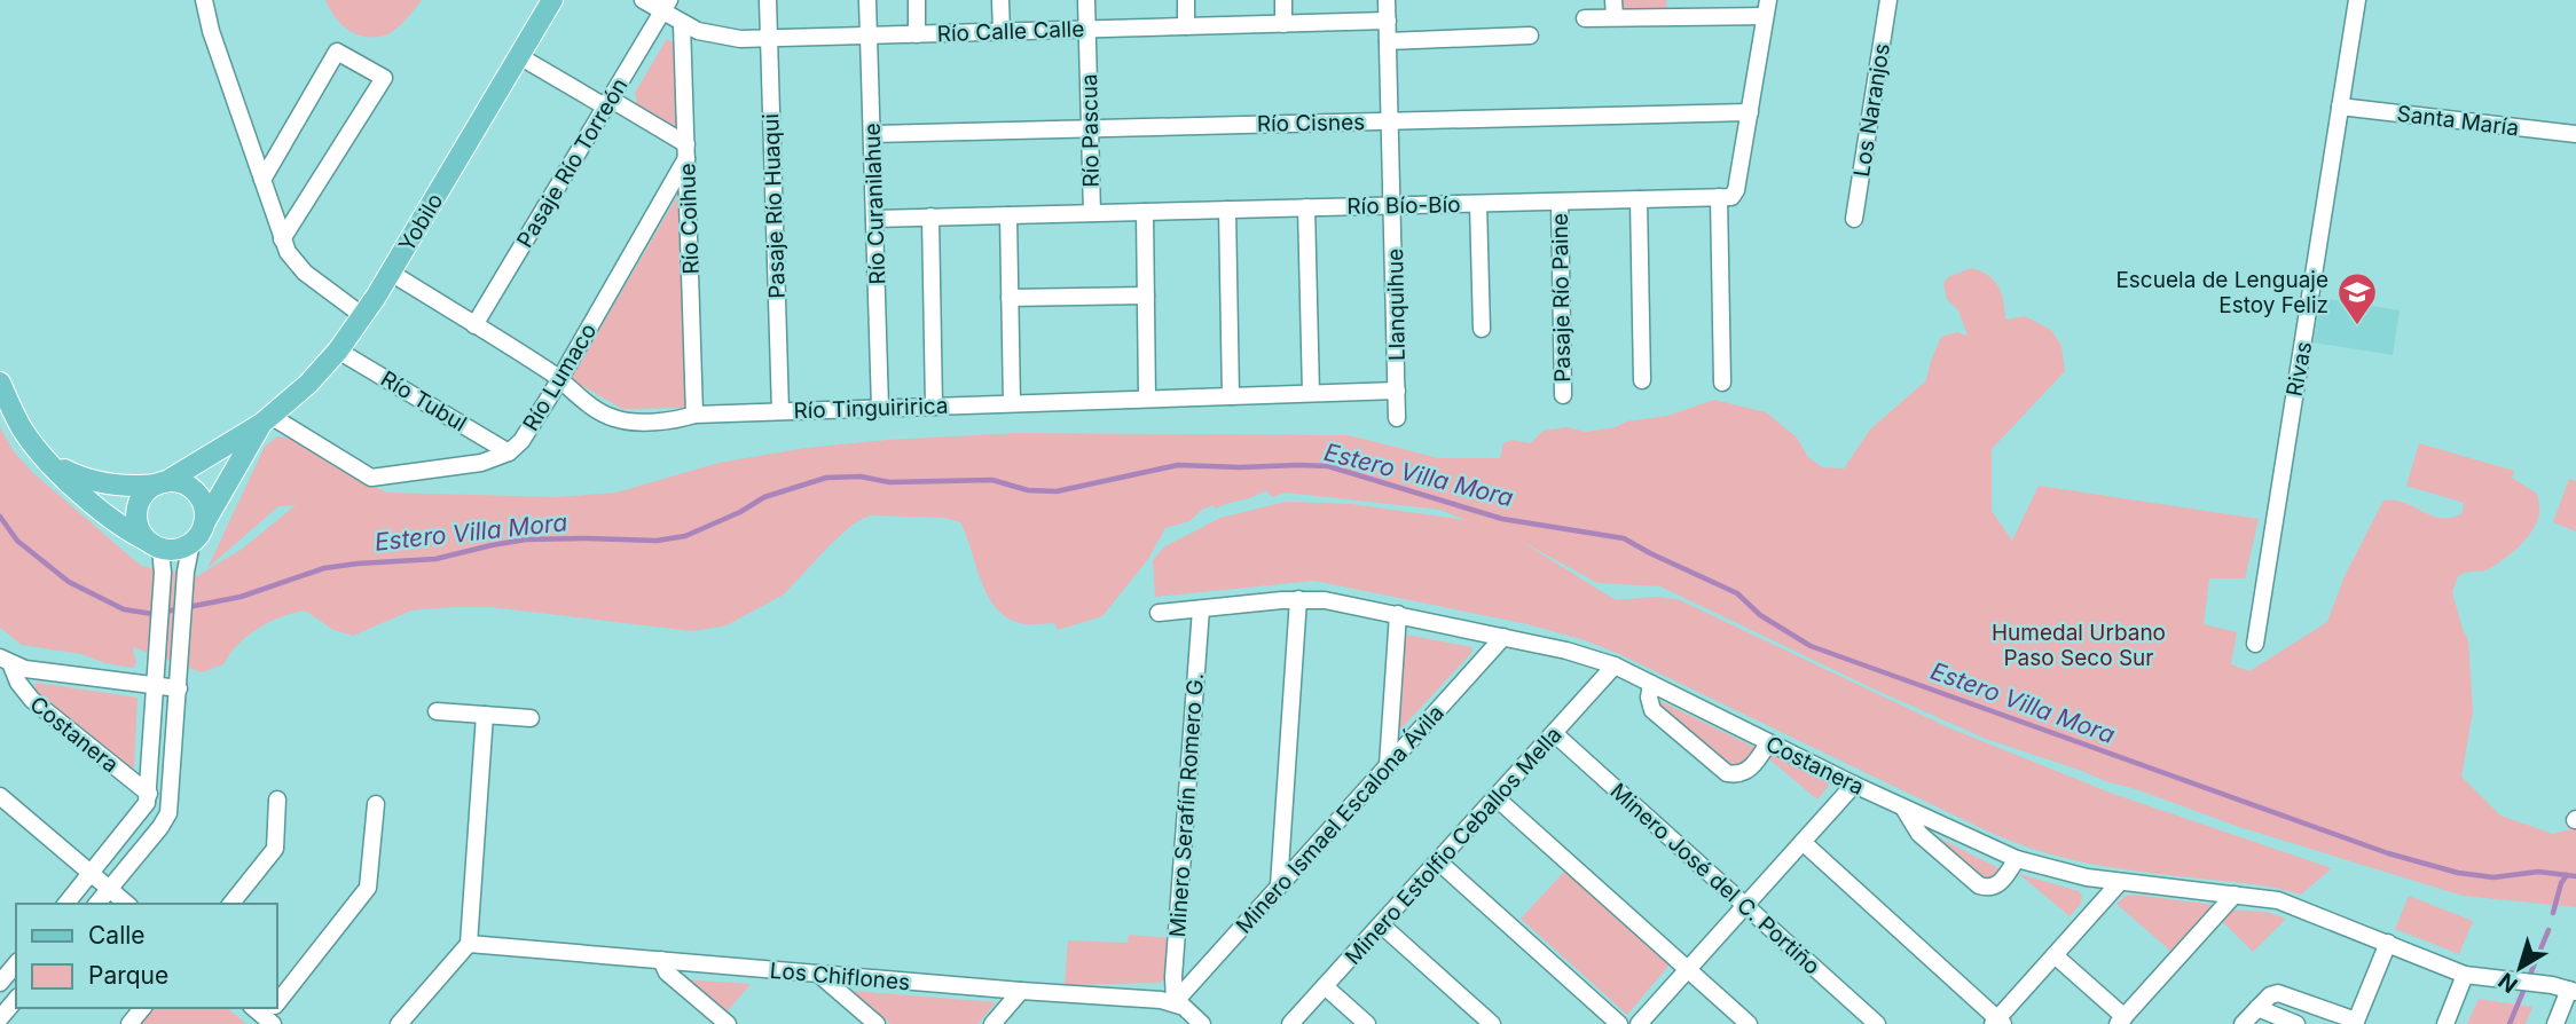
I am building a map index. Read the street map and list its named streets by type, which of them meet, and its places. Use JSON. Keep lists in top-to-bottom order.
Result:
{
  "streets": {
    "main road": ["Yobilo"],
    "street": [
      "Río Calle Calle",
      "Los Naranjos",
      "Santa María",
      "Río Cisnes",
      "Río Pascua",
      "Pasaje Río Torreón",
      "Río Curanilahue",
      "Río Bío-Bío",
      "Pasaje Río Huaqui",
      "Río Coihue",
      "Pasaje Río Paine",
      "Llanquihue",
      "Rivas",
      "Río Lumaco",
      "Río Tubul",
      "Río Tinguiririca",
      "Costanera",
      "Minero Serafín Romero G.",
      "Minero Ismael Escalona Ávila",
      "Minero Estolfio Ceballos Mella",
      "Minero José del C. Portiño",
      "Los Chiflones"
    ]
  },
  "crossings": [
    ["Río Calle Calle", "Río Pascua"],
    ["Río Calle Calle", "Pasaje Río Torreón"],
    ["Río Calle Calle", "Río Curanilahue"],
    ["Río Calle Calle", "Pasaje Río Huaqui"],
    ["Río Calle Calle", "Río Coihue"],
    ["Río Calle Calle", "Llanquihue"],
    ["Santa María", "Rivas"],
    ["Río Cisnes", "Río Pascua"],
    ["Río Cisnes", "Río Curanilahue"],
    ["Río Cisnes", "Llanquihue"],
    ["Río Pascua", "Río Bío-Bío"],
    ["Pasaje Río Torreón", "Río Tinguiririca"],
    ["Río Curanilahue", "Río Bío-Bío"],
    ["Río Curanilahue", "Río Tinguiririca"],
    ["Río Bío-Bío", "Pasaje Río Paine"],
    ["Río Bío-Bío", "Llanquihue"],
    ["Pasaje Río Huaqui", "Río Tinguiririca"],
    ["Río Coihue", "Río Lumaco"],
    ["Río Coihue", "Río Tinguiririca"],
    ["Yobilo", "Río Lumaco"],
    ["Yobilo", "Río Tubul"],
    ["Yobilo", "Río Tinguiririca"],
    ["Llanquihue", "Río Tinguiririca"],
    ["Río Lumaco", "Río Tubul"],
    ["Río Lumaco", "Río Tinguiririca"],
    ["Costanera", "Minero Serafín Romero G."],
    ["Costanera", "Minero Ismael Escalona Ávila"],
    ["Costanera", "Minero Estolfio Ceballos Mella"],
    ["Minero Serafín Romero G.", "Minero Ismael Escalona Ávila"],
    ["Minero Serafín Romero G.", "Los Chiflones"],
    ["Minero Ismael Escalona Ávila", "Los Chiflones"],
    ["Minero Estolfio Ceballos Mella", "Minero José del C. Portiño"]
  ],
  "water": ["Estero Villa Mora"],
  "parks": ["Humedal Urbano Paso Seco Sur"],
  "places": {
    "school or university": ["Escuela de Lenguaje Estoy Feliz"]
  },
  "legend": ["Calle", "Parque"],
  "north": "bottom left"
}
